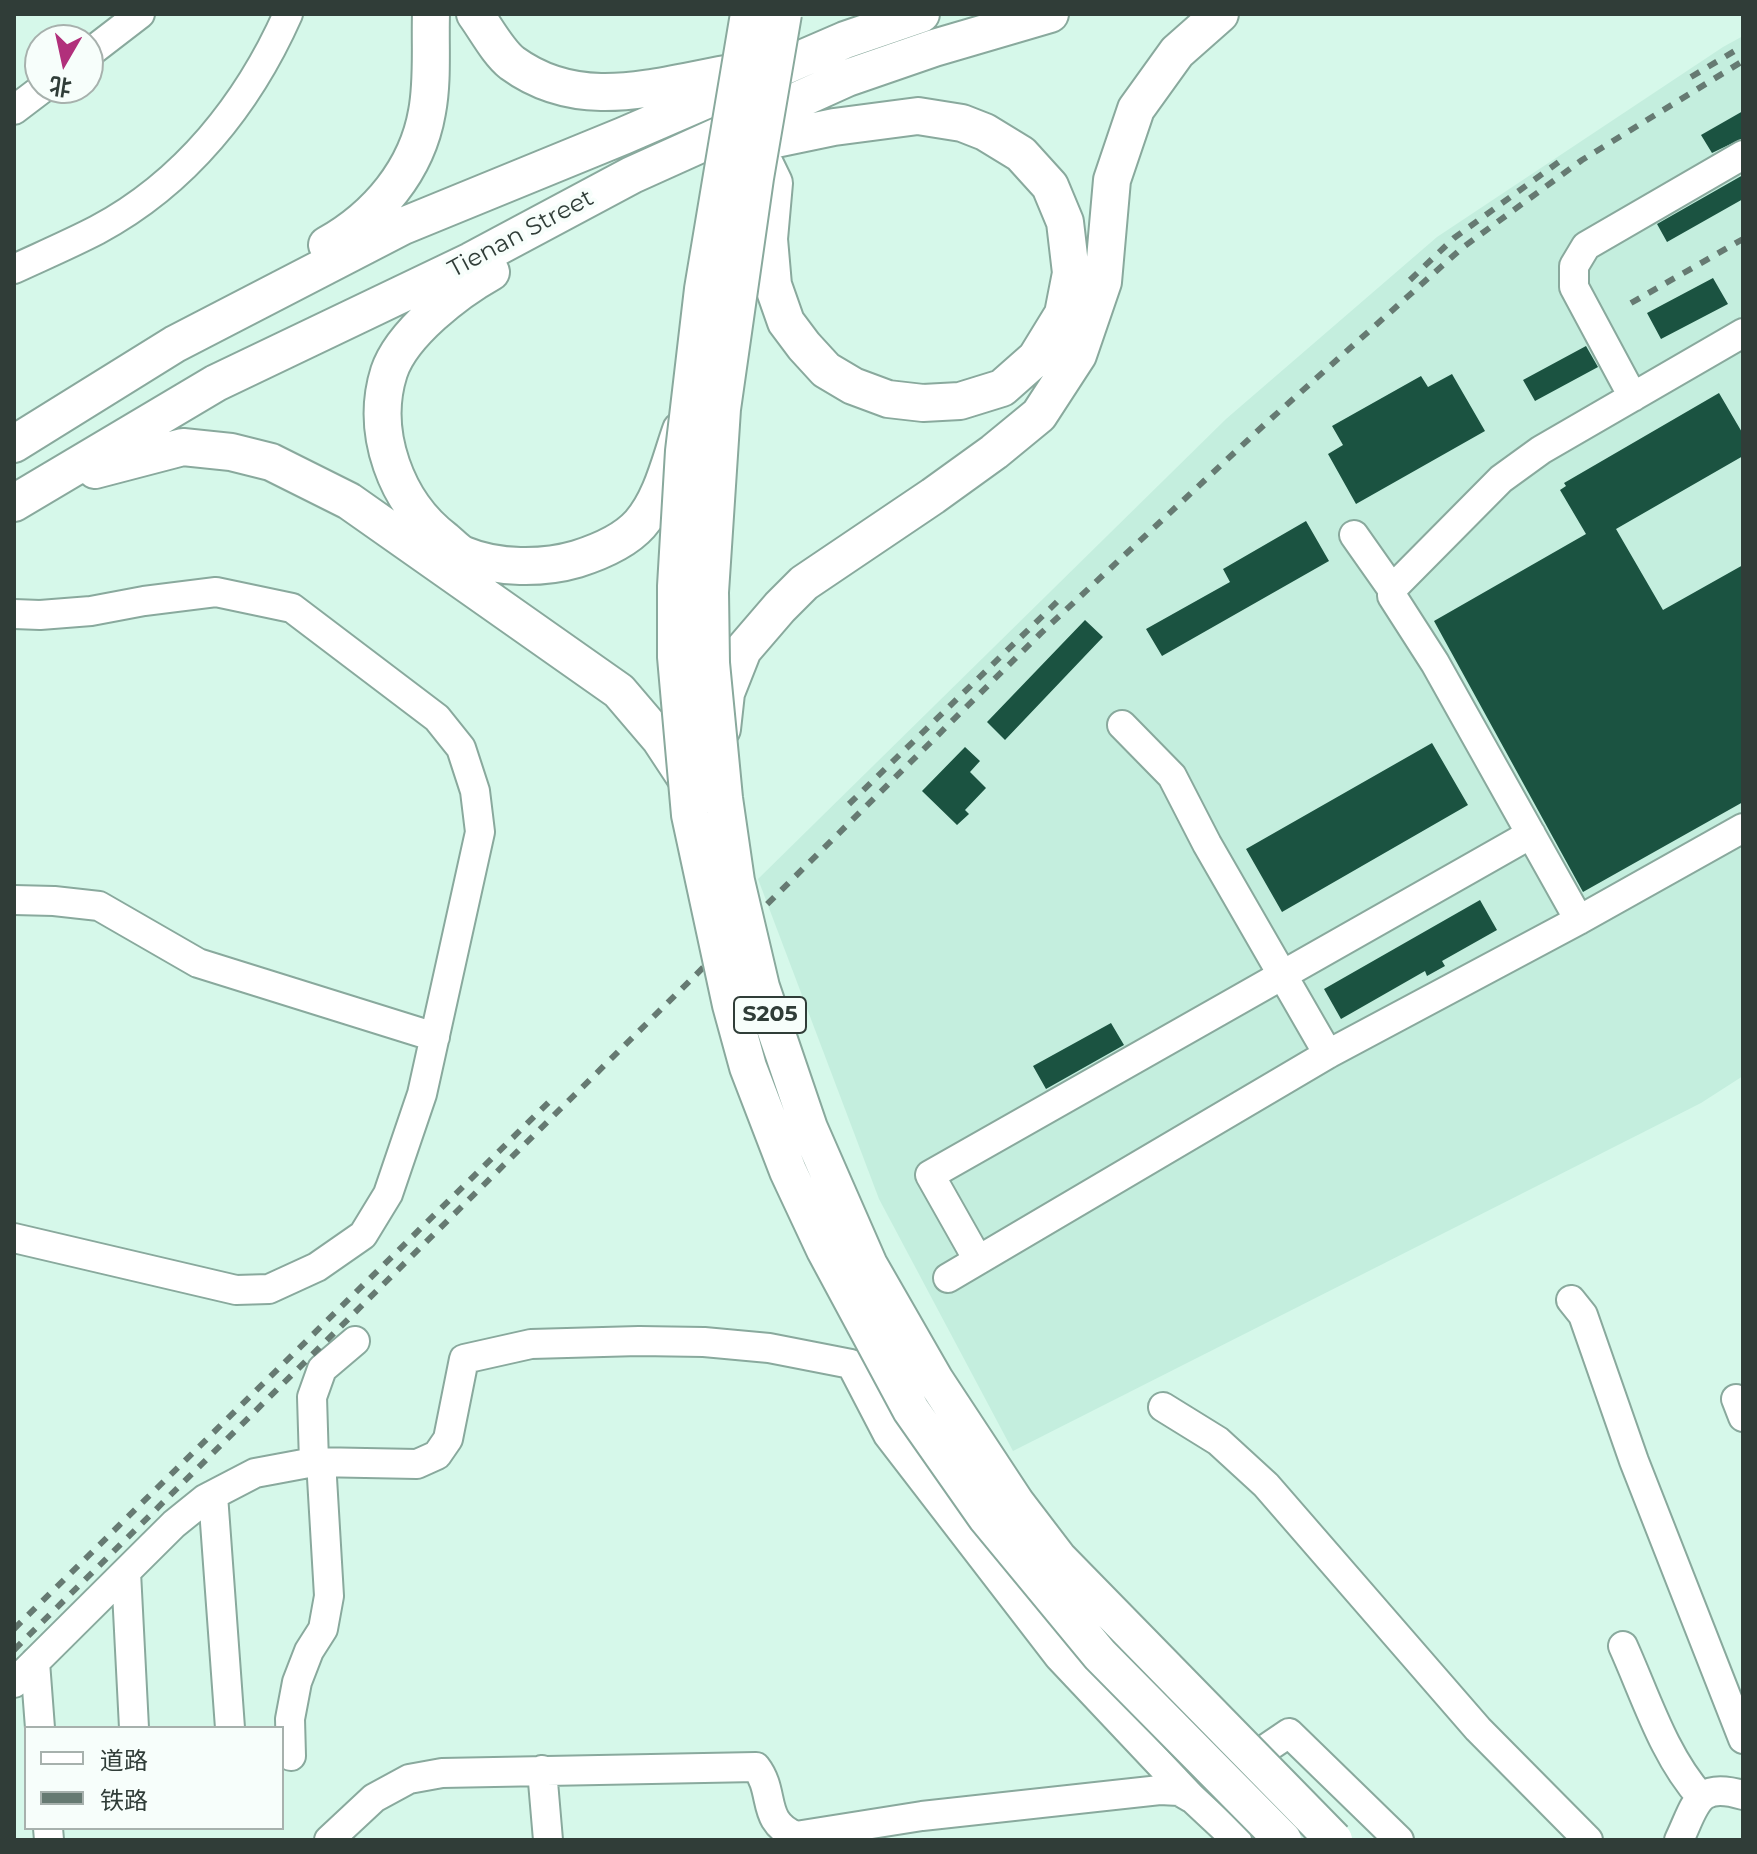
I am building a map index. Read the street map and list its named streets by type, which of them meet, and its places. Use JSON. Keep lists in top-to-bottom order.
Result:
{
  "streets": {
    "main road": ["Tienan Street", "S205"]
  },
  "legend": ["道路", "铁路"],
  "north": "bottom"
}
